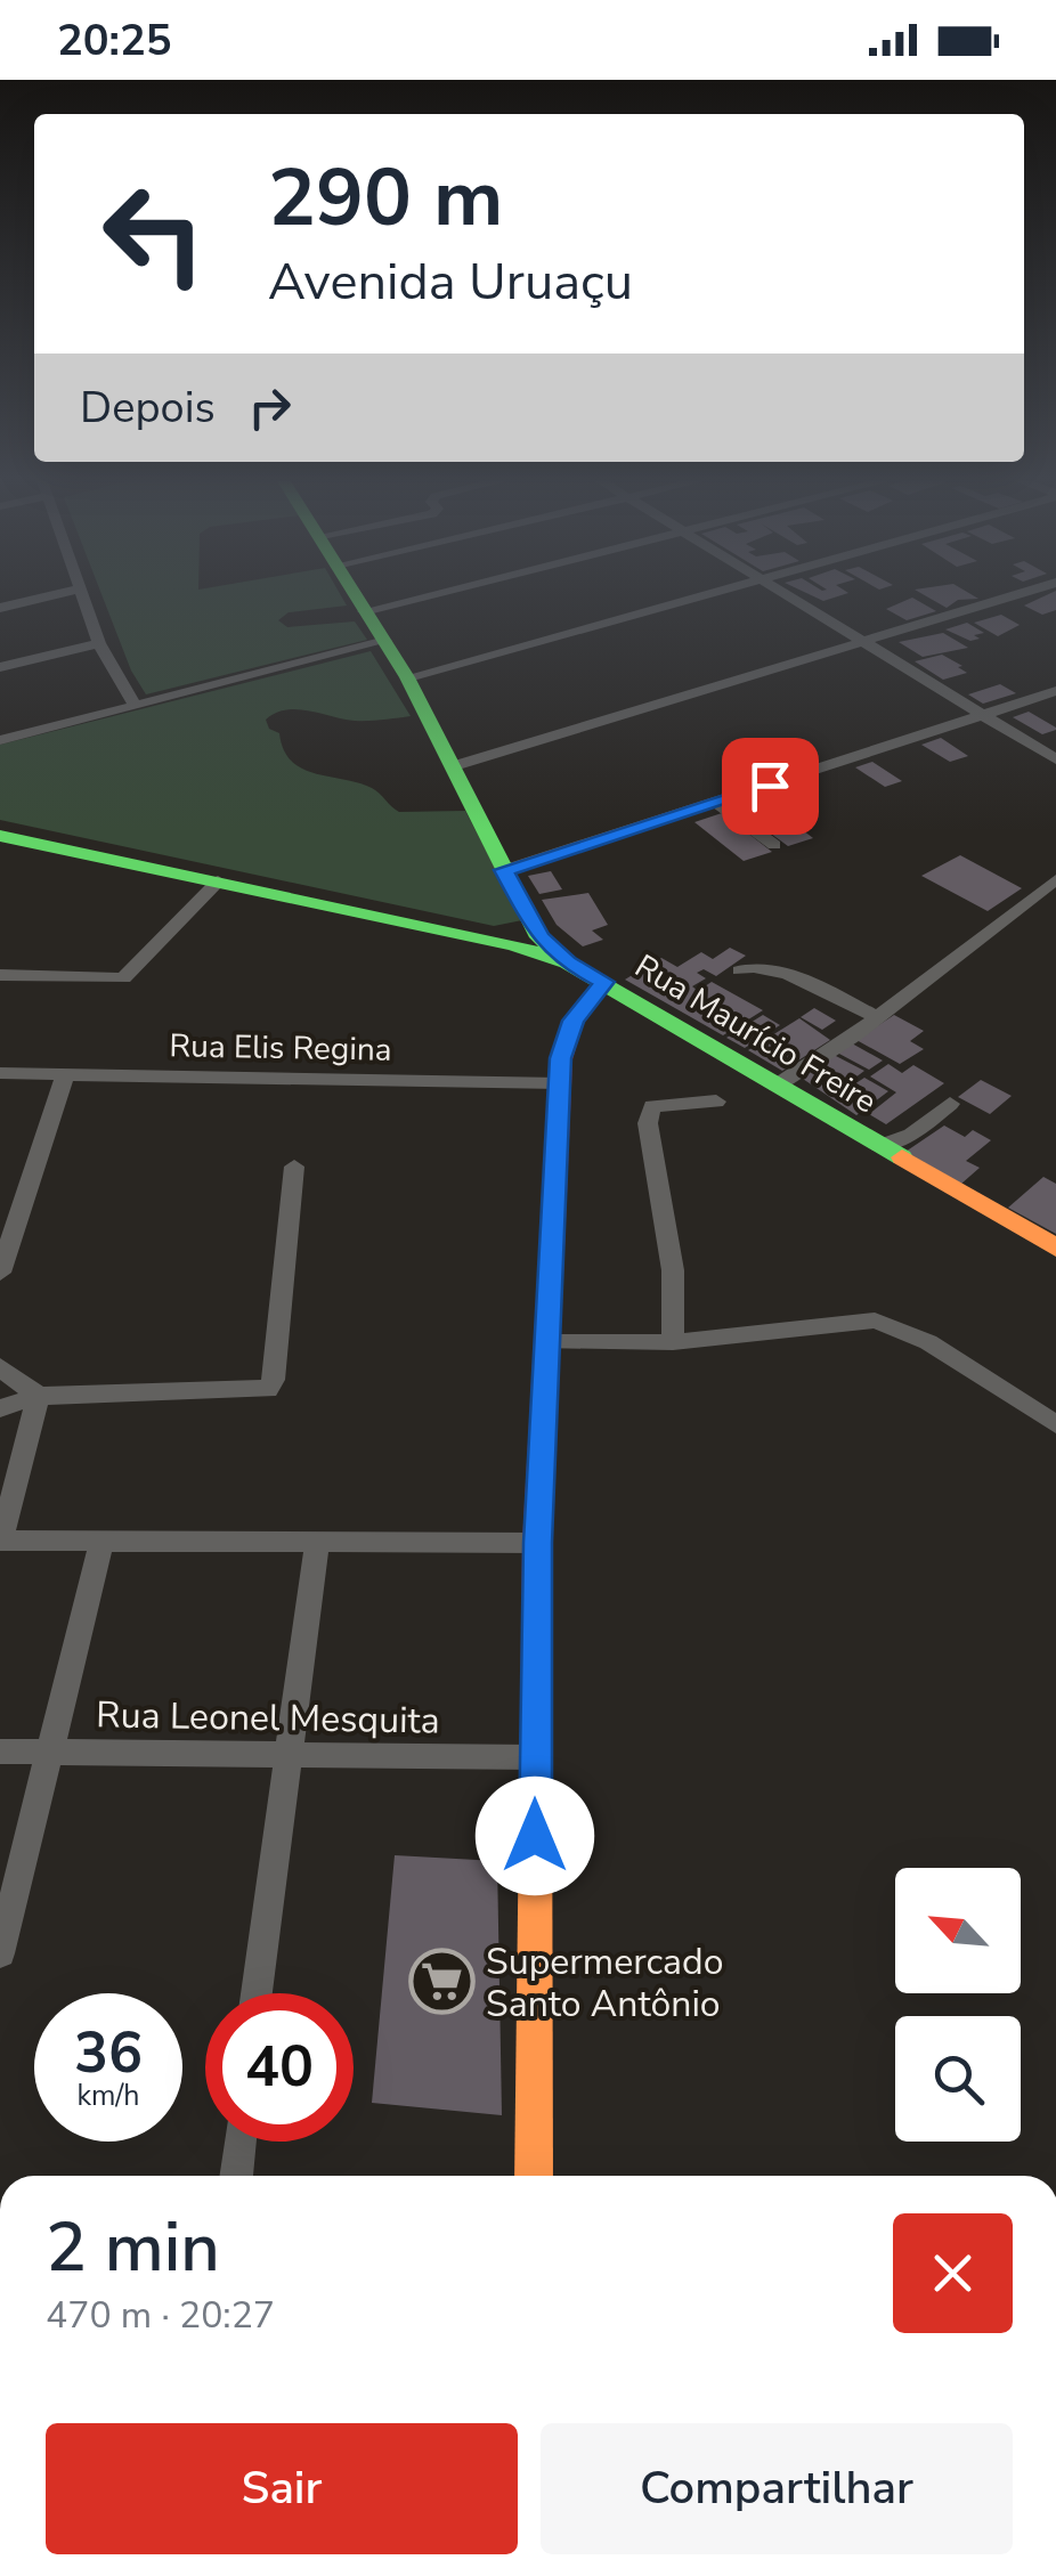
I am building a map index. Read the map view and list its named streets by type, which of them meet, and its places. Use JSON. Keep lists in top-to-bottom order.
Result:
{
  "streets": {
    "street": ["Rua Maurício Freire", "Rua Elis Regina", "Rua Leonel Mesquita"]
  },
  "places": {
    "supermarket": ["Supermercado Santo Antônio"]
  },
  "north": "top left",
  "page": {
    "status": "20:25",
    "turn": ["290 m", "Avenida Uruaçu"],
    "then": "Depois",
    "speed": "36 km/h",
    "limit": "40",
    "heading": ["2 min", "470 m · 20:27"],
    "buttons": ["Sair", "Compartilhar"]
  }
}
